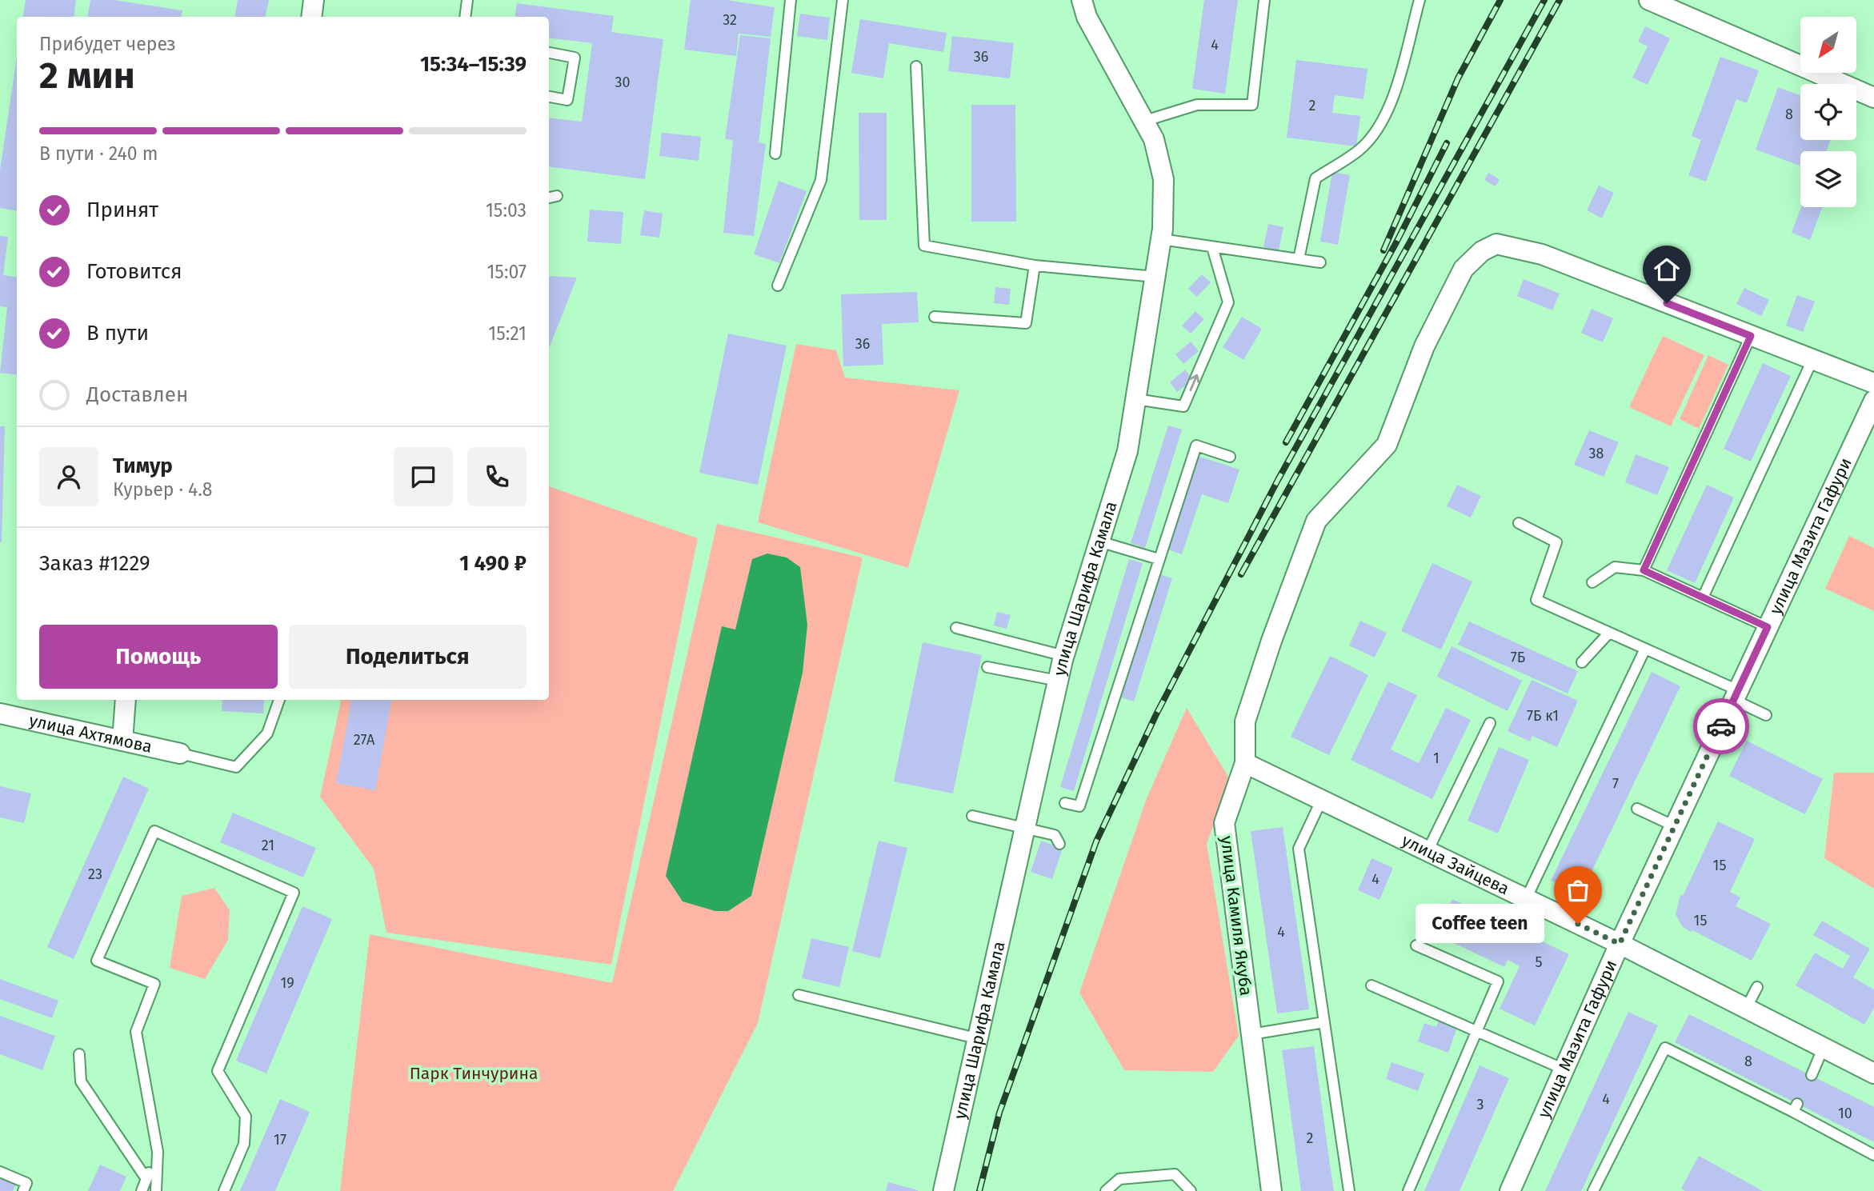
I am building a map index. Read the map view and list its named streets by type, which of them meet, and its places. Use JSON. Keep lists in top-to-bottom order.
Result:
{
  "streets": {
    "street": [
      "улица Мазита Гафури",
      "улица Шарифа Камала",
      "улица Ахтямова",
      "улица Зайцева",
      "улица Камиля Якуба"
    ]
  },
  "crossings": [
    ["улица Мазита Гафури", "улица Зайцева"],
    ["улица Зайцева", "улица Камиля Якуба"]
  ],
  "parks": ["Парк Тинчурина"],
  "places": ["Coffee teen"],
  "house_numbers": [
    "32",
    "4",
    "36",
    "30",
    "2",
    "8",
    "36",
    "38",
    "7Б",
    "7Б к1",
    "27А",
    "1",
    "7",
    "21",
    "15",
    "23",
    "4",
    "15",
    "4",
    "5",
    "19",
    "8",
    "4",
    "3",
    "10",
    "2",
    "17"
  ],
  "north": "bottom left",
  "page": {
    "heading": ["2 мин", "Прибудет через", "15:34–15:39"],
    "panel": [
      "Тимур",
      "Курьер · 4.8",
      "Заказ #1229",
      "1 490 ₽"
    ],
    "bar": "В пути · 240 m",
    "list": [
      ["Принят", "15:03"],
      ["Готовится", "15:07"],
      ["В пути", "15:21"],
      "Доставлен"
    ],
    "buttons": ["Помощь", "Поделиться"],
    "bubble": "Coffee teen"
  }
}
